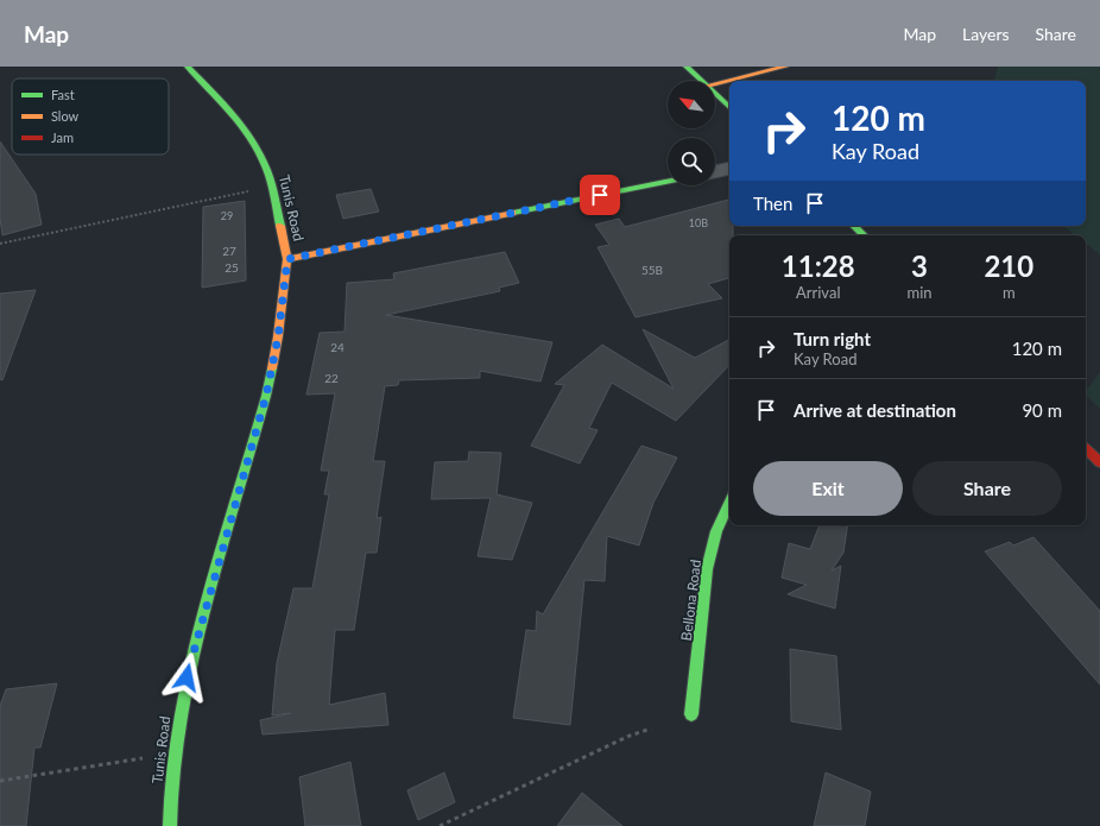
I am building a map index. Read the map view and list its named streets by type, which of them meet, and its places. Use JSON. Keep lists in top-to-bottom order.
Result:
{
  "streets": {
    "street": ["Tunis Road", "Bellona Road"]
  },
  "house_numbers": [
    "29",
    "10B",
    "27",
    "25",
    "55B",
    "24",
    "22"
  ],
  "legend": ["Fast", "Slow", "Jam"],
  "north": "top left",
  "page": {
    "header": "Map",
    "nav": ["Map", "Layers", "Share"],
    "turn": ["120 m", "Kay Road"],
    "then": "Then",
    "eta": [
      "11:28",
      "Arrival",
      "3",
      "min",
      "210",
      "m"
    ],
    "list": [
      {
        "name": "Turn right",
        "note": "Kay Road",
        "value": "120 m"
      },
      {
        "name": "Arrive at destination",
        "value": "90 m"
      }
    ],
    "buttons": ["Exit", "Share"]
  }
}
